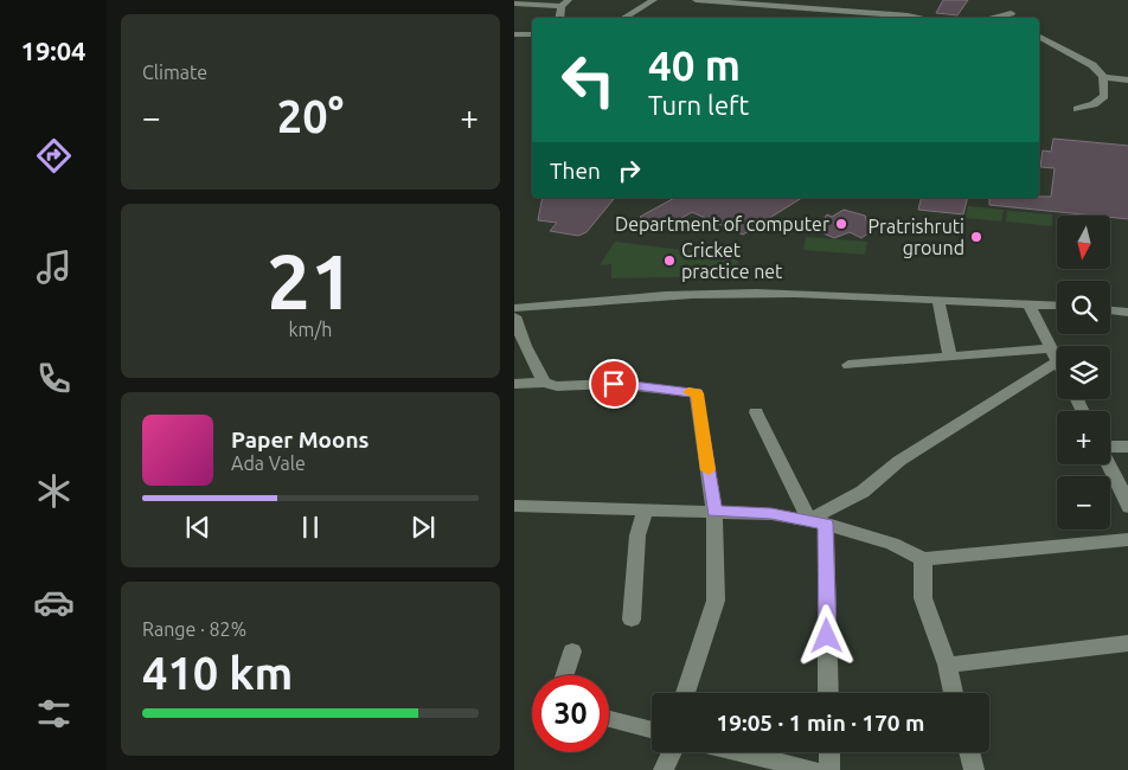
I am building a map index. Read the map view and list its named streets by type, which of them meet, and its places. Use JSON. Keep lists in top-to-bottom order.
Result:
{
  "places": ["Department of computer", "Pratrishruti ground", "Cricket practice net"],
  "north": "bottom",
  "page": {
    "tabs": "19:04",
    "tile": [
      "Climate",
      ["21", "km/h"],
      ["Range · 82%", "410 km"]
    ],
    "turn": ["40 m", "Turn left"],
    "heat": ["−", "20°", "+"],
    "then": "Then",
    "map_buttons": ["+", "−"],
    "song": ["Paper Moons", "Ada Vale"],
    "limit": "30",
    "trip": "19:05 · 1 min · 170 m"
  }
}
